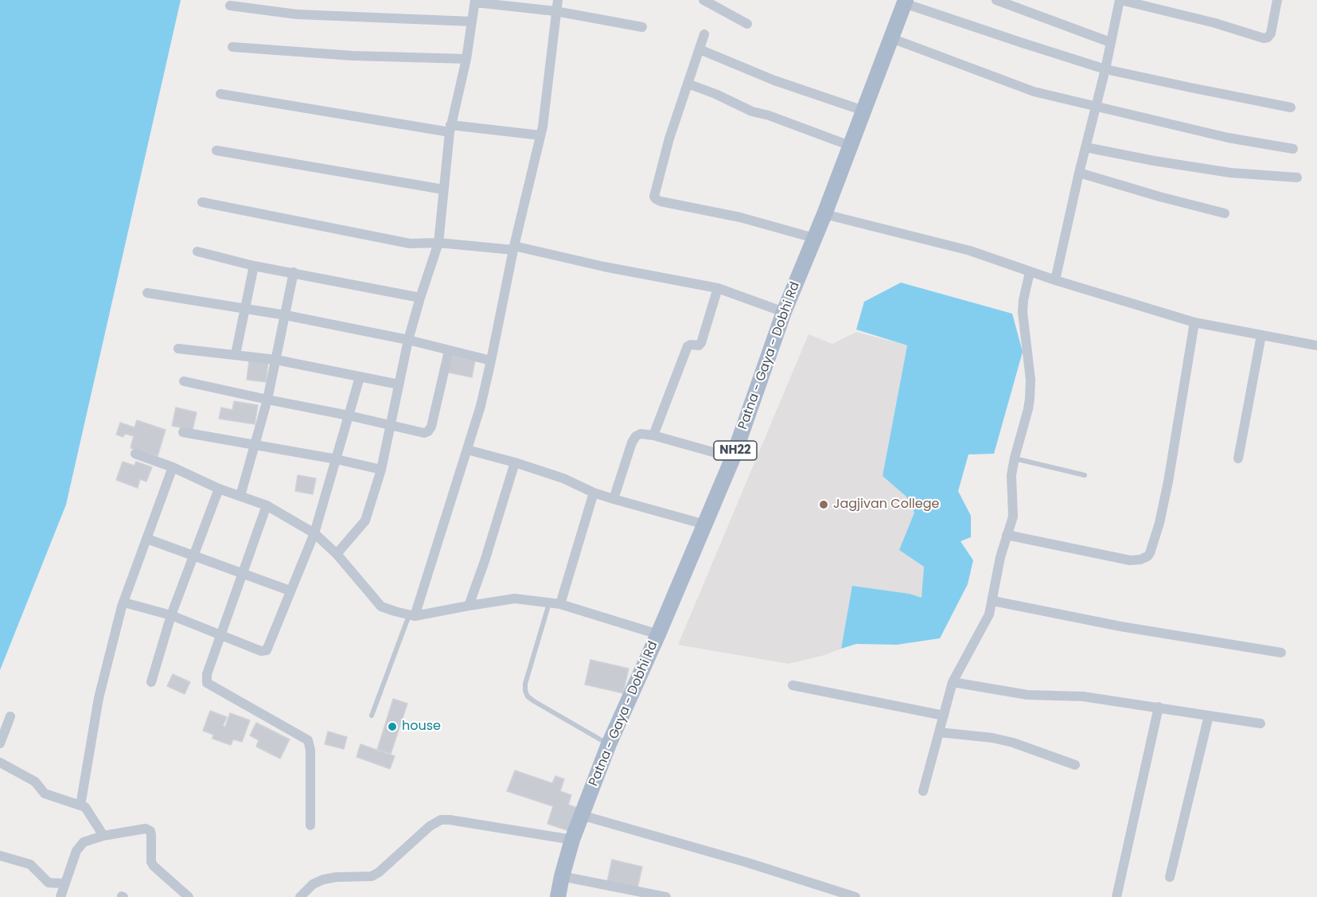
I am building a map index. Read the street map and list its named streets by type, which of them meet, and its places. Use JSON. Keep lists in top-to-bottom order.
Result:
{
  "streets": {
    "main road": ["Patna - Gaya - Dobhi Rd", "NH22"]
  },
  "places": ["Jagjivan College", "house"]
}
